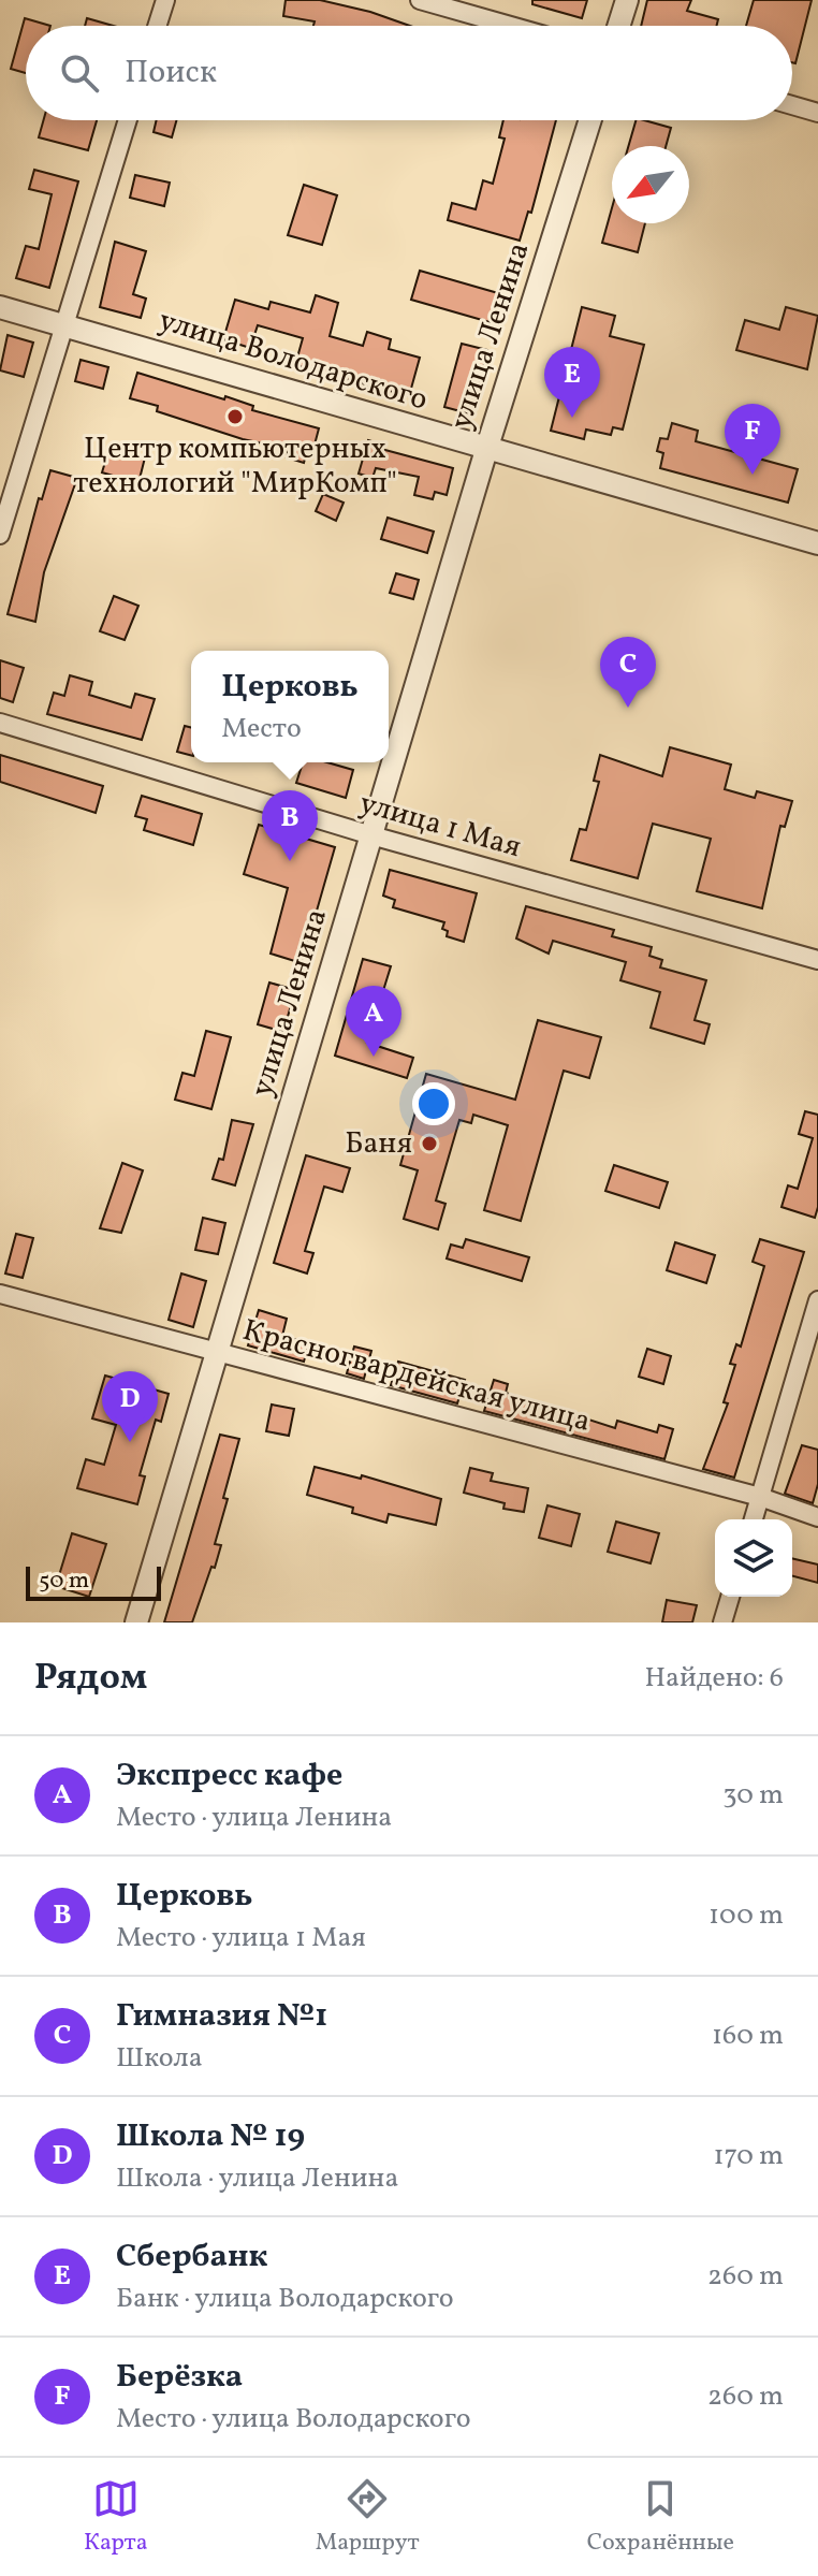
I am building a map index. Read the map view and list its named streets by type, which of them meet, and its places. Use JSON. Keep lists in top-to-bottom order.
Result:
{
  "streets": {
    "street": [
      "улица Ленина",
      "улица Володарского",
      "улица 1 Мая",
      "Красногвардейская улица"
    ]
  },
  "crossings": [
    ["улица Ленина", "улица Володарского"],
    ["улица Ленина", "улица 1 Мая"],
    ["улица Ленина", "Красногвардейская улица"]
  ],
  "places": ["Центр компьютерных технологий \"МирКомп\"", "Баня"],
  "scale_bar": "50 m",
  "north": "bottom left",
  "page": {
    "search": "Поиск",
    "pins": [
      "E",
      "F",
      "C",
      "B",
      "A",
      "D"
    ],
    "popup": ["Церковь", "Место"],
    "scale": "50 m",
    "heading": ["Рядом", "Найдено: 6"],
    "list": [
      {
        "mark": "A",
        "name": "Экспресс кафе",
        "note": "Место · улица Ленина",
        "value": "30 m"
      },
      {
        "mark": "B",
        "name": "Церковь",
        "note": "Место · улица 1 Мая",
        "value": "100 m"
      },
      {
        "mark": "C",
        "name": "Гимназия №1",
        "note": "Школа",
        "value": "160 m"
      },
      {
        "mark": "D",
        "name": "Школа № 19",
        "note": "Школа · улица Ленина",
        "value": "170 m"
      },
      {
        "mark": "E",
        "name": "Сбербанк",
        "note": "Банк · улица Володарского",
        "value": "260 m"
      },
      {
        "mark": "F",
        "name": "Берёзка",
        "note": "Место · улица Володарского",
        "value": "260 m"
      }
    ],
    "nav": ["Карта", "Маршрут", "Сохранённые"]
  }
}
